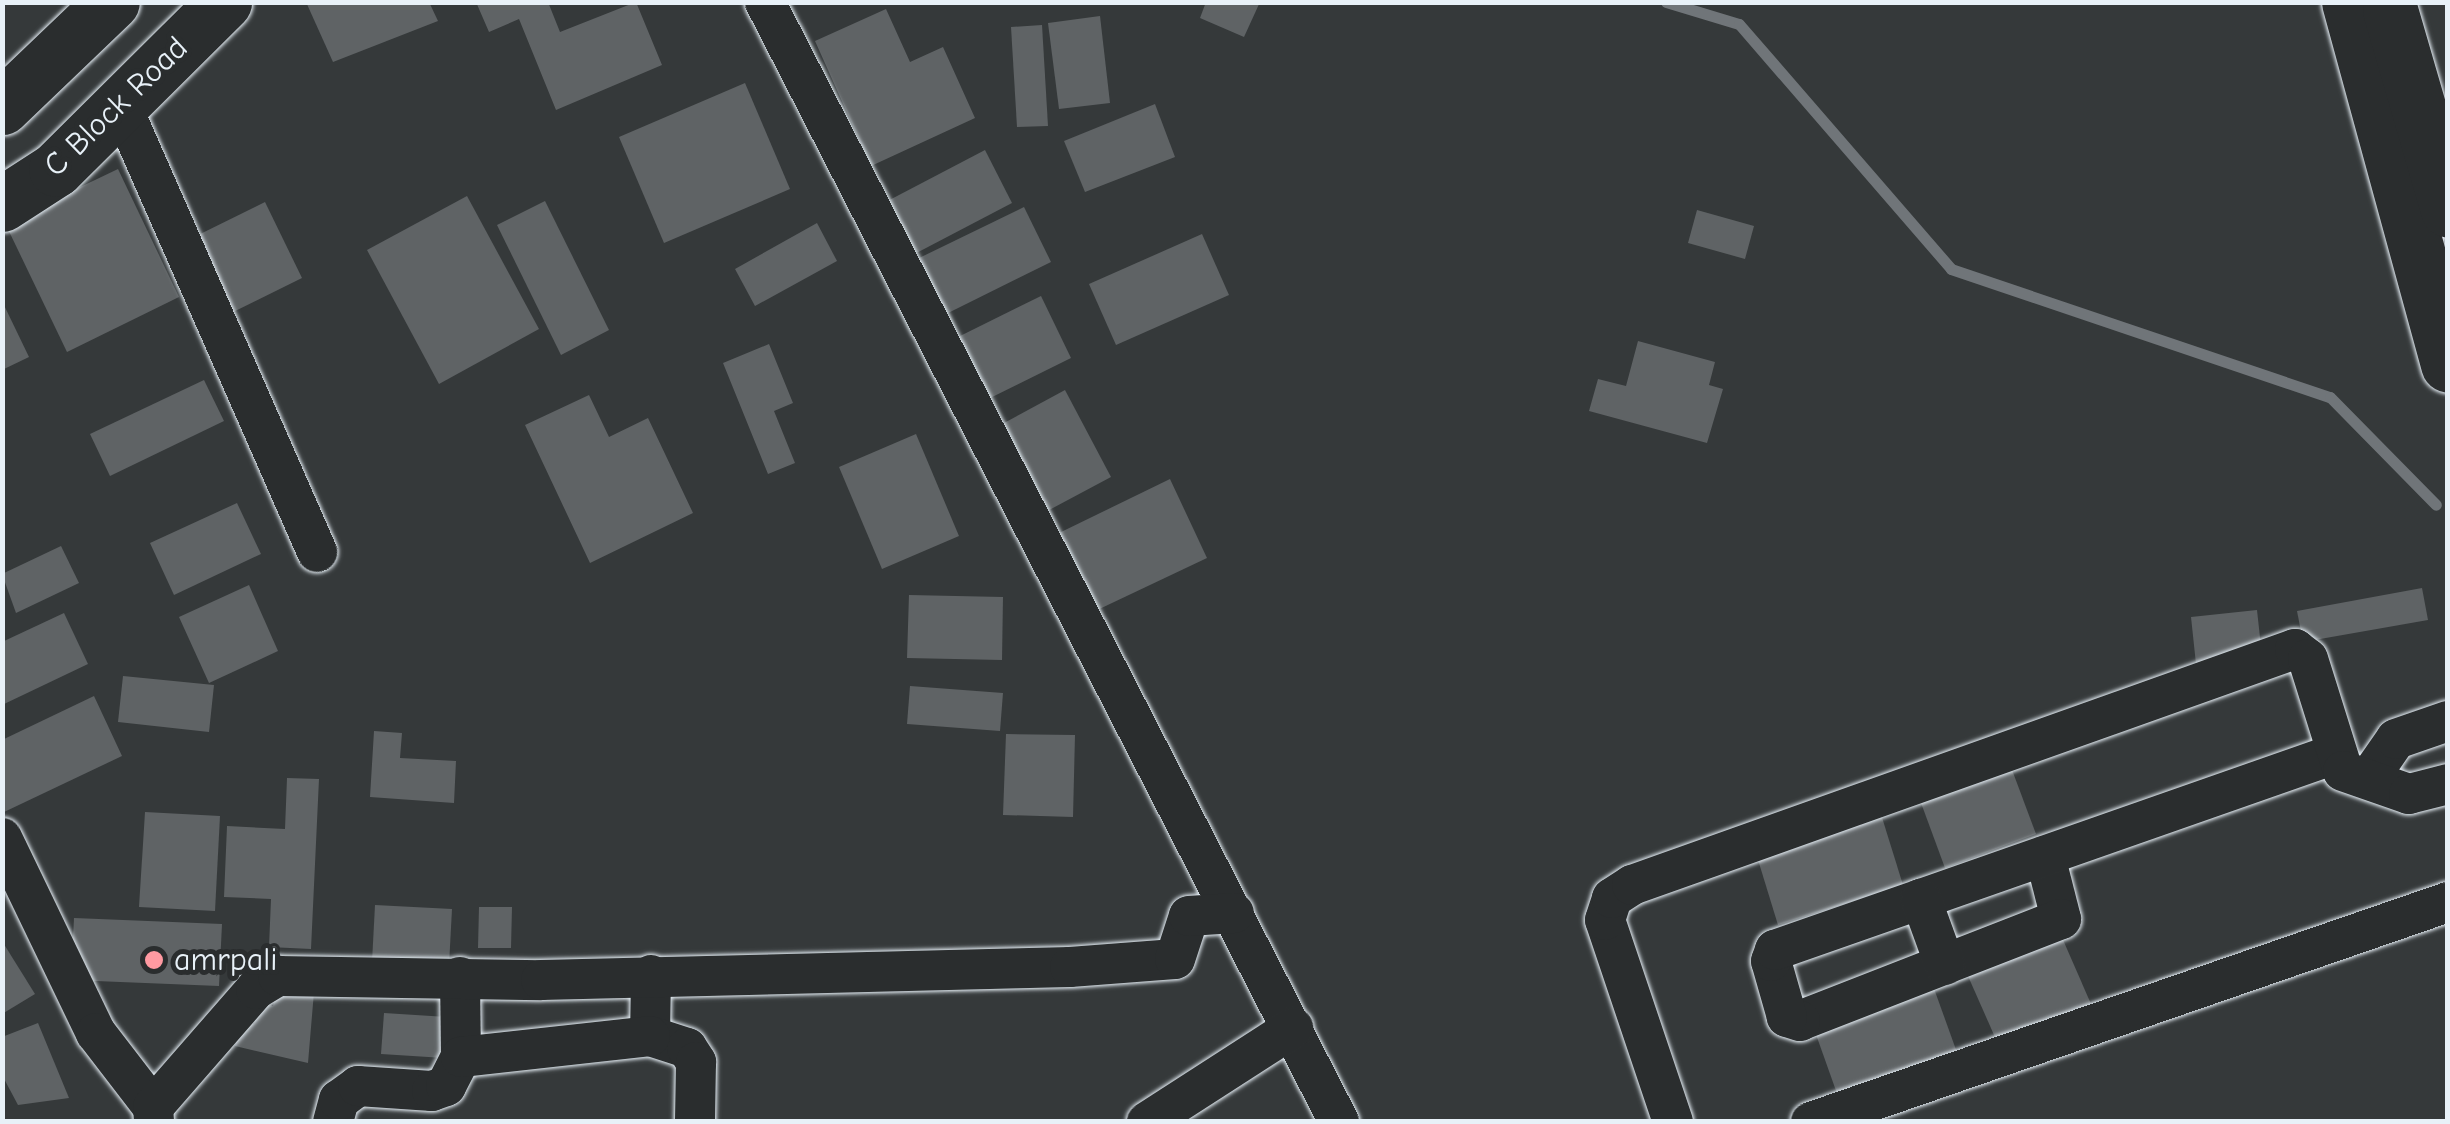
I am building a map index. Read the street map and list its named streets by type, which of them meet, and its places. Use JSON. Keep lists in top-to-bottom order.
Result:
{
  "streets": {
    "main road": ["C Block Road"]
  },
  "places": ["amrpali"]
}
